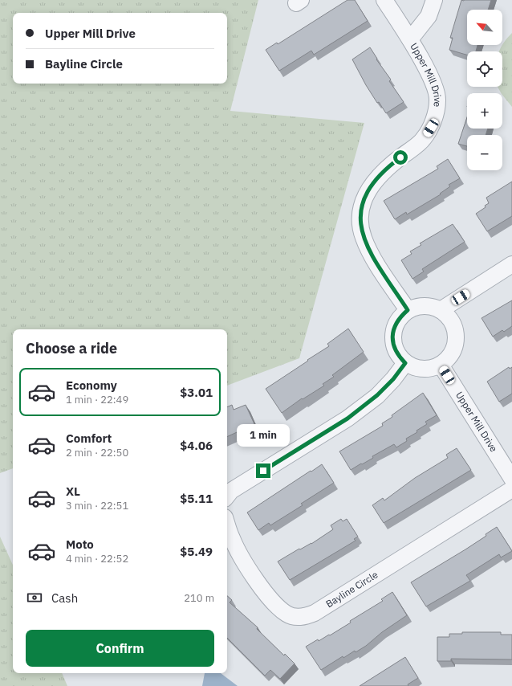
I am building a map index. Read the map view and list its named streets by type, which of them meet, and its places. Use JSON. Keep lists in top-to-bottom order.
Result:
{
  "streets": {
    "street": ["Upper Mill Drive", "Bayline Circle"]
  },
  "north": "top left",
  "page": {
    "map_buttons": ["+", "−"],
    "banner": ["Upper Mill Drive", "Bayline Circle"],
    "heading": "Choose a ride",
    "list": [
      {
        "name": "Economy",
        "note": "1 min · 22:49",
        "value": "$3.01"
      },
      {
        "name": "Comfort",
        "note": "2 min · 22:50",
        "value": "$4.06"
      },
      {
        "name": "XL",
        "note": "3 min · 22:51",
        "value": "$5.11"
      },
      {
        "name": "Moto",
        "note": "4 min · 22:52",
        "value": "$5.49"
      }
    ],
    "bubble": "1 min",
    "pay": ["Cash", "210 m"],
    "buttons": "Confirm"
  }
}
